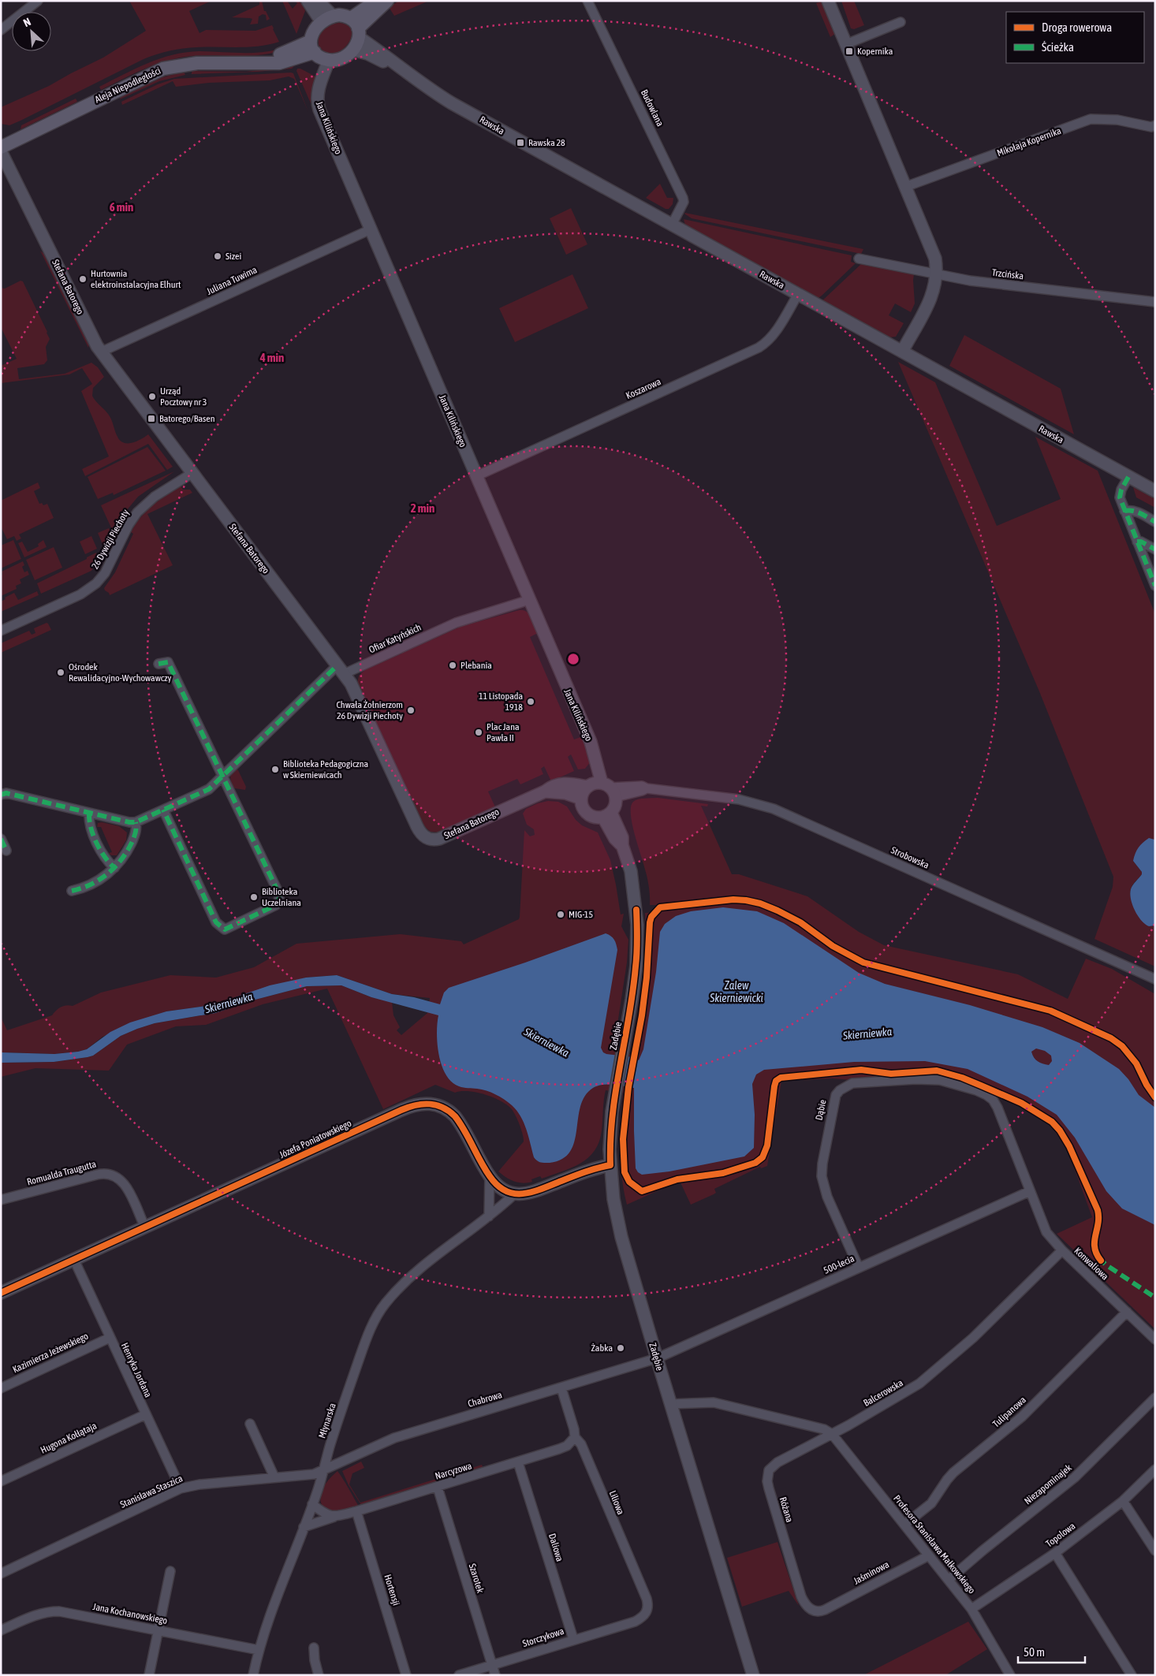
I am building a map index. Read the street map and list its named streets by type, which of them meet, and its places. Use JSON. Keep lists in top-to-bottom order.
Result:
{
  "streets": {
    "main road": ["Aleja Niepodległości"],
    "street": [
      "Budowlana",
      "Rawska",
      "Jana Kilińskiego",
      "Mikołaja Kopernika",
      "Trzcińska",
      "Juliana Tuwima",
      "Stefana Batorego",
      "Koszarowa",
      "26 Dywizji Piechoty",
      "Ofiar Katyńskich",
      "Strobowska",
      "Zadębie",
      "Dąbie",
      "Józefa Poniatowskiego",
      "Romualda Traugutta",
      "Konwaliowa",
      "500-lecia",
      "Kazimierza Jeżewskiego",
      "Henryka Jordana",
      "Balcerowska",
      "Chabrowa",
      "Tulipanowa",
      "Młynarska",
      "Hugona Kołłątaja",
      "Narcyzowa",
      "Niezapominajek",
      "Stanisława Staszica",
      "Liliowa",
      "Różana",
      "Topolowa",
      "Profesora Stanisława Małkowskiego",
      "Daliowa",
      "Jaśminowa",
      "Szarotek",
      "Hortensji",
      "Jana Kochanowskiego",
      "Storczykowa"
    ]
  },
  "crossings": [
    ["Aleja Niepodległości", "Rawska"],
    ["Aleja Niepodległości", "Jana Kilińskiego"],
    ["Budowlana", "Rawska"],
    ["Rawska", "Jana Kilińskiego"],
    ["Rawska", "Koszarowa"],
    ["Jana Kilińskiego", "Juliana Tuwima"],
    ["Jana Kilińskiego", "Stefana Batorego"],
    ["Jana Kilińskiego", "Koszarowa"],
    ["Jana Kilińskiego", "Ofiar Katyńskich"],
    ["Jana Kilińskiego", "Strobowska"],
    ["Jana Kilińskiego", "Zadębie"],
    ["Juliana Tuwima", "Stefana Batorego"],
    ["Stefana Batorego", "26 Dywizji Piechoty"],
    ["Stefana Batorego", "Ofiar Katyńskich"],
    ["Stefana Batorego", "Strobowska"],
    ["Stefana Batorego", "Zadębie"],
    ["Strobowska", "Zadębie"],
    ["Zadębie", "500-lecia"],
    ["Zadębie", "Chabrowa"],
    ["Dąbie", "Konwaliowa"],
    ["Dąbie", "500-lecia"],
    ["Józefa Poniatowskiego", "Romualda Traugutta"],
    ["Józefa Poniatowskiego", "Henryka Jordana"],
    ["Józefa Poniatowskiego", "Młynarska"],
    ["Konwaliowa", "500-lecia"],
    ["Konwaliowa", "Balcerowska"],
    ["Konwaliowa", "Tulipanowa"],
    ["500-lecia", "Chabrowa"],
    ["Kazimierza Jeżewskiego", "Henryka Jordana"],
    ["Henryka Jordana", "Hugona Kołłątaja"],
    ["Henryka Jordana", "Stanisława Staszica"],
    ["Balcerowska", "Różana"],
    ["Balcerowska", "Profesora Stanisława Małkowskiego"],
    ["Chabrowa", "Młynarska"],
    ["Chabrowa", "Stanisława Staszica"],
    ["Chabrowa", "Liliowa"],
    ["Tulipanowa", "Profesora Stanisława Małkowskiego"],
    ["Młynarska", "Narcyzowa"],
    ["Młynarska", "Stanisława Staszica"],
    ["Młynarska", "Jana Kochanowskiego"],
    ["Narcyzowa", "Liliowa"],
    ["Narcyzowa", "Daliowa"],
    ["Narcyzowa", "Szarotek"],
    ["Narcyzowa", "Hortensji"],
    ["Niezapominajek", "Profesora Stanisława Małkowskiego"],
    ["Liliowa", "Storczykowa"],
    ["Różana", "Profesora Stanisława Małkowskiego"],
    ["Różana", "Jaśminowa"],
    ["Topolowa", "Profesora Stanisława Małkowskiego"],
    ["Profesora Stanisława Małkowskiego", "Jaśminowa"],
    ["Daliowa", "Storczykowa"],
    ["Szarotek", "Storczykowa"]
  ],
  "water": ["Zalew Skierniewicki", "Skierniewka"],
  "places": {
    "transit": ["Kopernika", "Rawska 28", "Batorego/Basen"],
    "other": [
      "Sizei",
      "Hurtownia elektroinstalacyjna Elhurt",
      "Urząd Pocztowy nr 3",
      "Plebania",
      "Ośrodek Rewalidacyjno-Wychowawczy",
      "11 Listopada 1918",
      "Chwała Żołnierzom 26 Dywizji Piechoty",
      "Plac Jana Pawła II",
      "Biblioteka Pedagogiczna w Skierniewicach",
      "Biblioteka Uczelniana",
      "MIG-15",
      "Żabka"
    ]
  },
  "legend": ["Droga rowerowa", "Ścieżka"],
  "scale_bar": "50 m",
  "north": "top left",
  "rings": ["6 min", "4 min", "2 min"]
}
